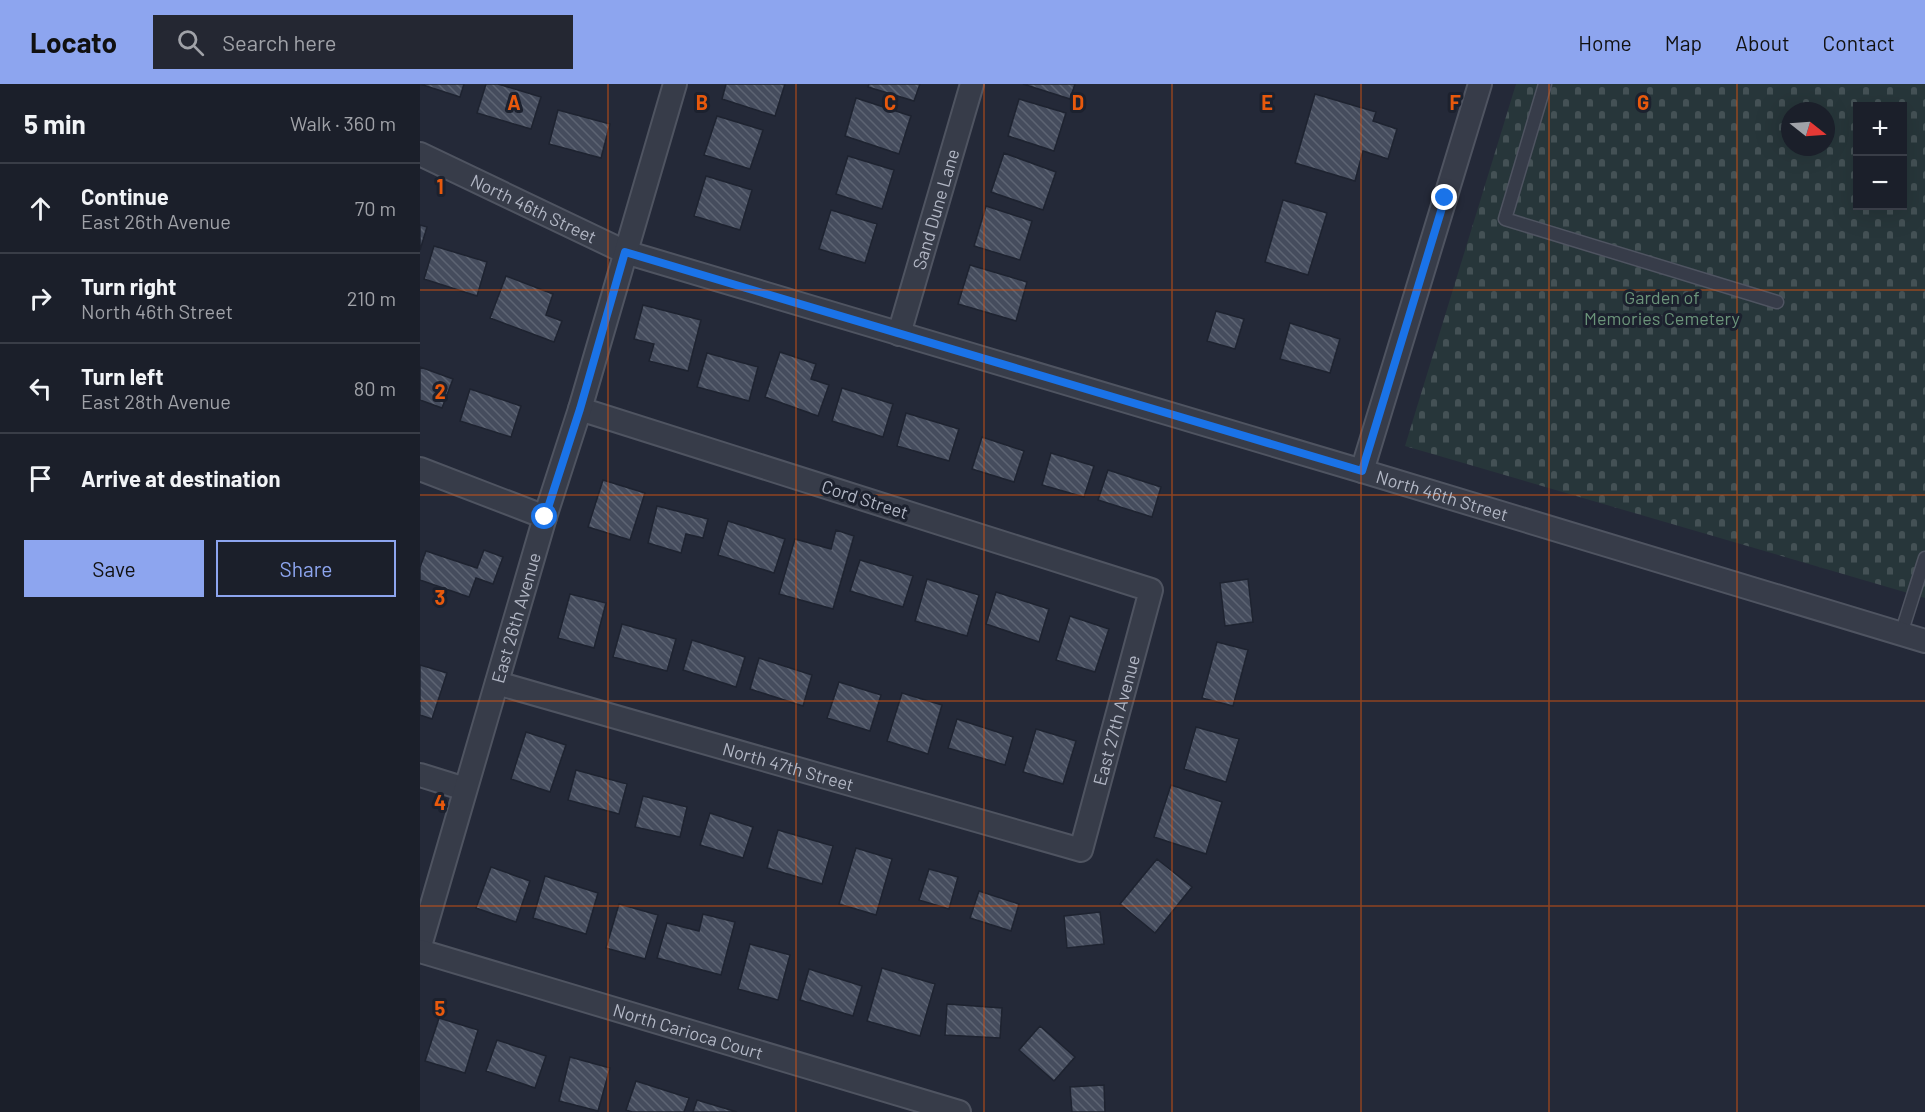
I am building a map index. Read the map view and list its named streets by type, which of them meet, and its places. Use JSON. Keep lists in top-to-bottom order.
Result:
{
  "streets": {
    "street": [
      "North 46th Street",
      "Sand Dune Lane",
      "Cord Street",
      "East 26th Avenue",
      "East 27th Avenue",
      "North 47th Street",
      "North Carioca Court"
    ]
  },
  "crossings": [
    ["North 46th Street", "Sand Dune Lane"],
    ["North 46th Street", "East 26th Avenue"],
    ["Cord Street", "East 26th Avenue"],
    ["Cord Street", "East 27th Avenue"],
    ["East 26th Avenue", "North 47th Street"],
    ["East 27th Avenue", "North 47th Street"]
  ],
  "parks": ["Garden of Memories Cemetery"],
  "north": "right",
  "page": {
    "header": "Locato",
    "search": "Search here",
    "nav": [
      "Home",
      "Map",
      "About",
      "Contact"
    ],
    "heading": ["5 min", "Walk · 360 m"],
    "map_buttons": ["+", "−"],
    "list": [
      ["Continue", "East 26th Avenue", "70 m"],
      ["Turn right", "North 46th Street", "210 m"],
      ["Turn left", "East 28th Avenue", "80 m"],
      "Arrive at destination"
    ],
    "buttons": ["Save", "Share"]
  },
  "grid": {
    "columns": [
      "A",
      "B",
      "C",
      "D",
      "E",
      "F",
      "G"
    ],
    "rows": [
      "1",
      "2",
      "3",
      "4",
      "5"
    ]
  }
}
